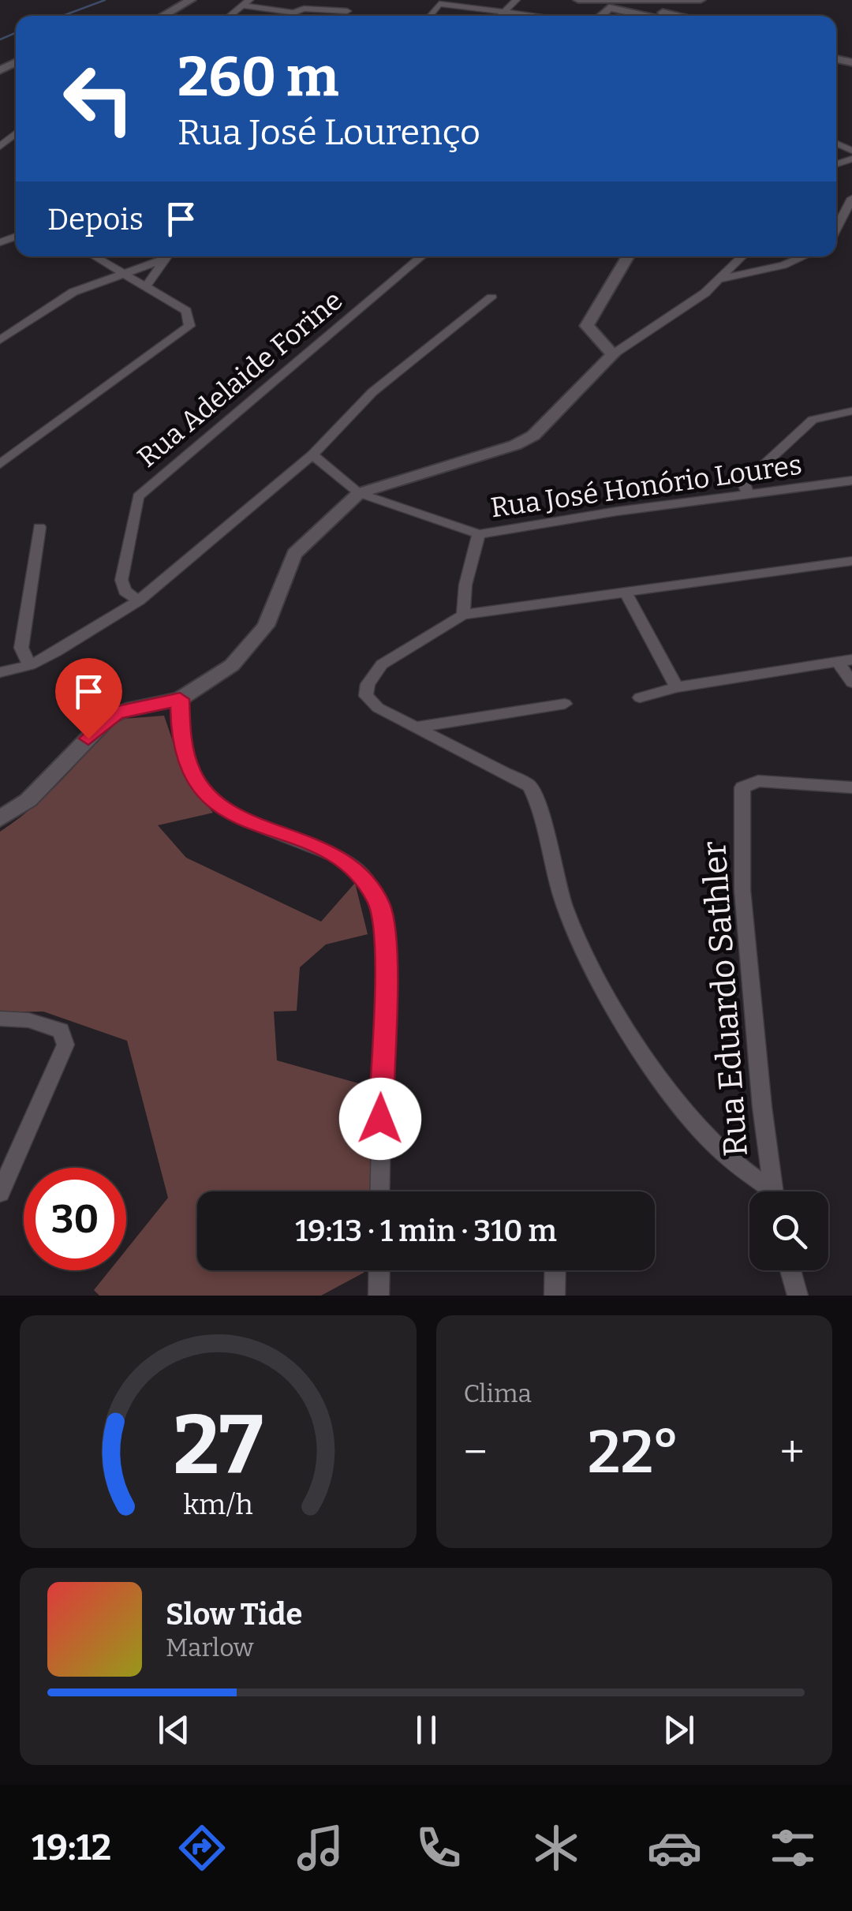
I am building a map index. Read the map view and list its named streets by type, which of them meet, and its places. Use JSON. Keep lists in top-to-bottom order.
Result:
{
  "streets": {
    "street": ["Rua Adelaide Forine", "Rua José Honório Loures", "Rua Eduardo Sathler"]
  },
  "page": {
    "turn": ["260 m", "Rua José Lourenço"],
    "then": "Depois",
    "limit": "30",
    "trip": "19:13 · 1 min · 310 m",
    "tile": "Clima",
    "heat": ["−", "22°", "+"],
    "song": ["Slow Tide", "Marlow"],
    "tabs": "19:12",
    "gauge": ["27", "km/h"]
  }
}
